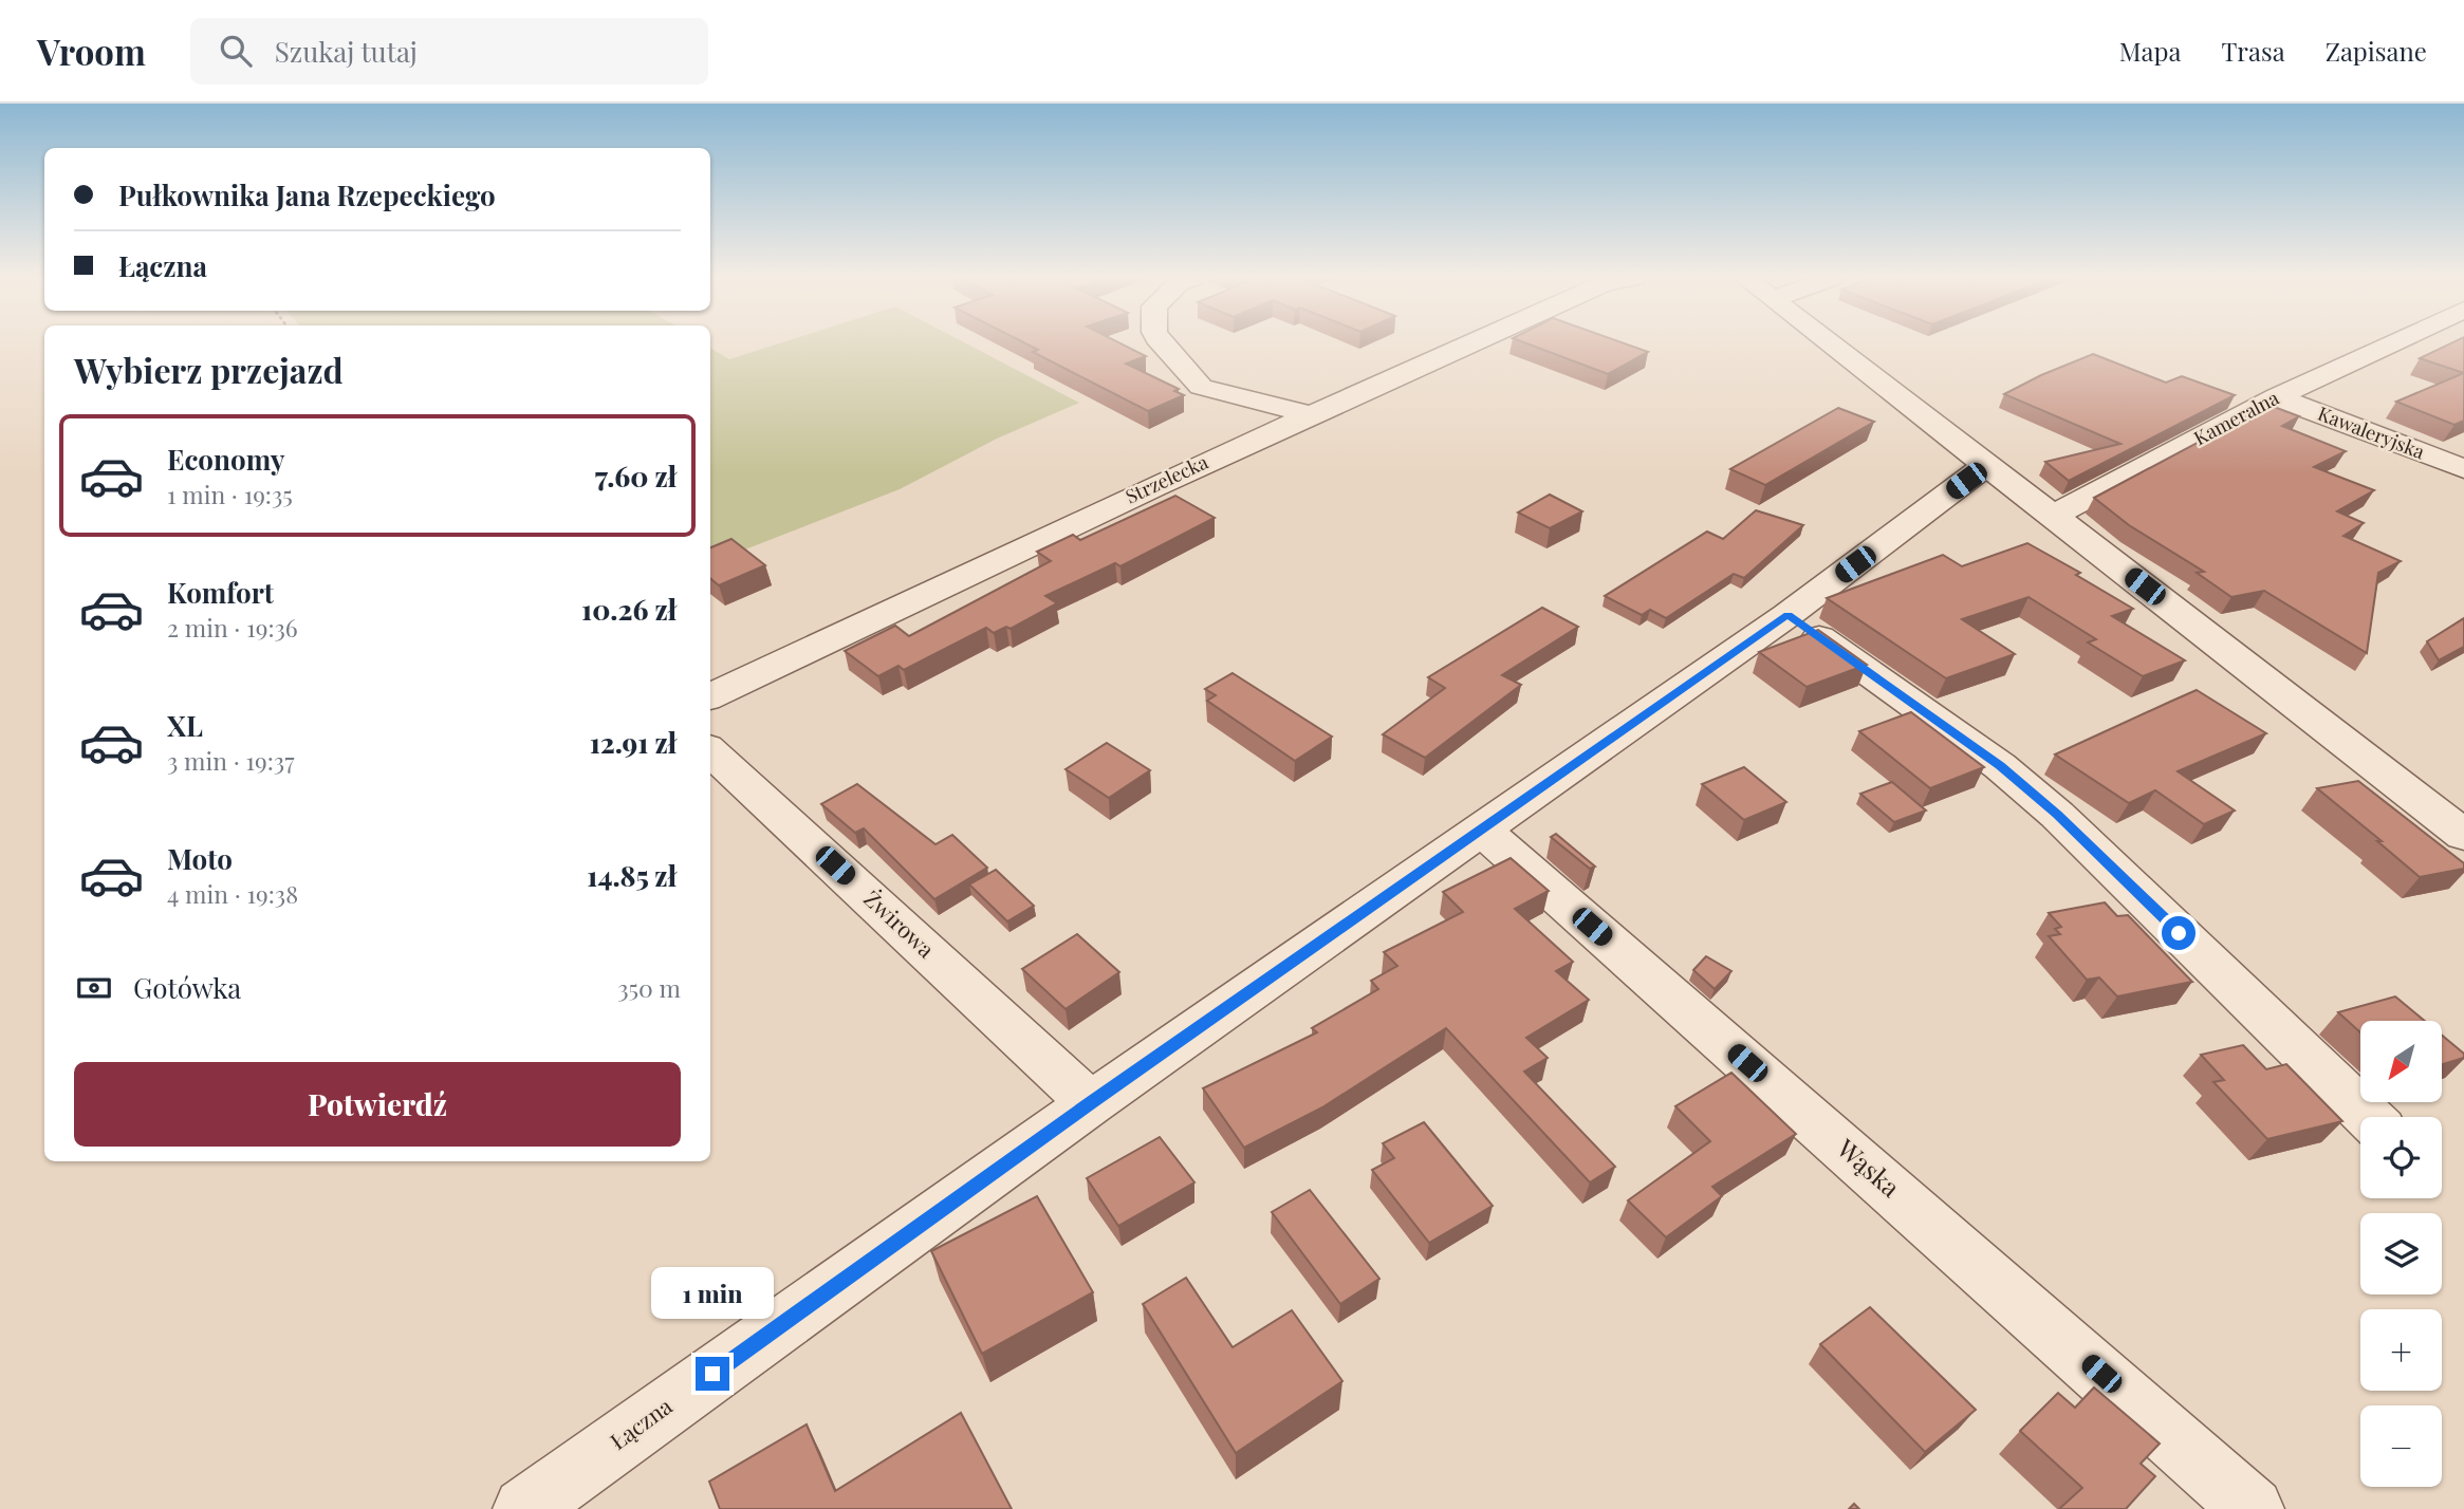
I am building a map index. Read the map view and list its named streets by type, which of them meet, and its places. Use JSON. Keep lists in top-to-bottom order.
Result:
{
  "streets": {
    "street": [
      "Kameralna",
      "Kawaleryjska",
      "Strzelecka",
      "Żwirowa",
      "Wąska",
      "Łączna"
    ]
  },
  "crossings": [
    ["Kameralna", "Kawaleryjska"],
    ["Żwirowa", "Łączna"],
    ["Wąska", "Łączna"]
  ],
  "north": "bottom left",
  "page": {
    "header": "Vroom",
    "search": "Szukaj tutaj",
    "nav": ["Mapa", "Trasa", "Zapisane"],
    "banner": ["Pułkownika Jana Rzepeckiego", "Łączna"],
    "heading": "Wybierz przejazd",
    "list": [
      {
        "name": "Economy",
        "note": "1 min · 19:35",
        "value": "7.60 zł"
      },
      {
        "name": "Komfort",
        "note": "2 min · 19:36",
        "value": "10.26 zł"
      },
      {
        "name": "XL",
        "note": "3 min · 19:37",
        "value": "12.91 zł"
      },
      {
        "name": "Moto",
        "note": "4 min · 19:38",
        "value": "14.85 zł"
      }
    ],
    "pay": ["Gotówka", "350 m"],
    "map_buttons": ["+", "−"],
    "buttons": "Potwierdź",
    "bubble": "1 min"
  }
}
